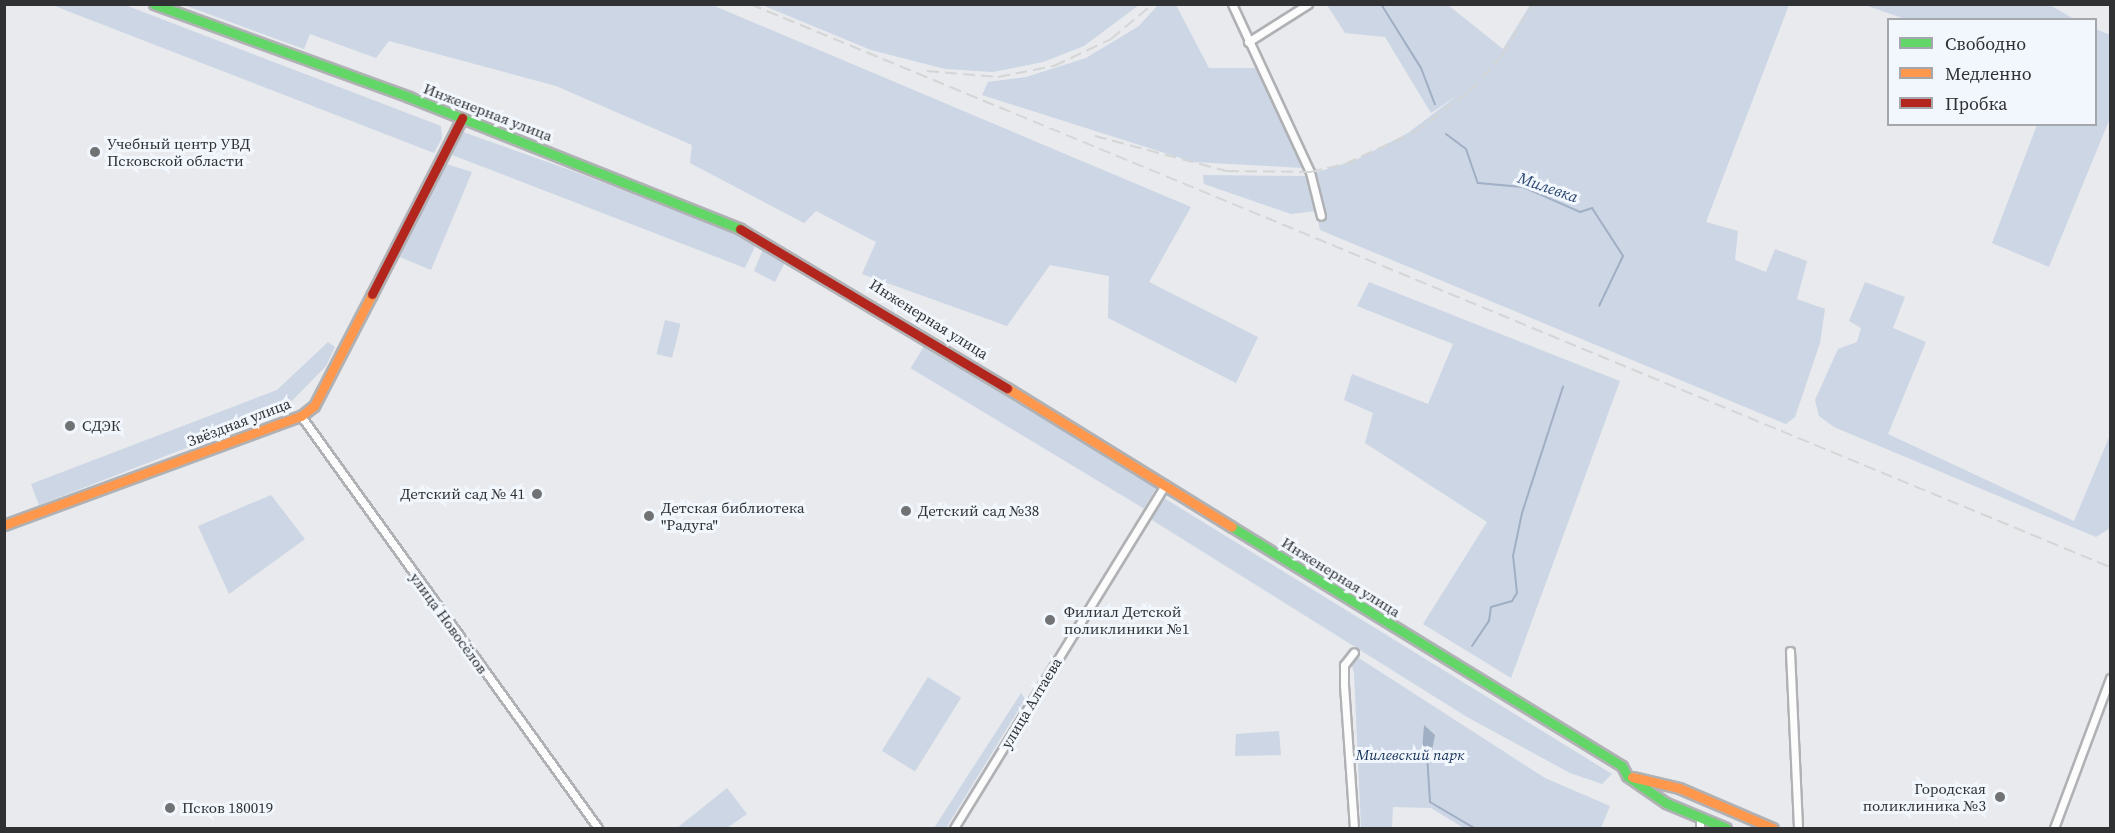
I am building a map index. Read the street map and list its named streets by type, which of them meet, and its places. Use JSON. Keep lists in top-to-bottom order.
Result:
{
  "streets": {
    "main road": ["Инженерная улица", "Звёздная улица"],
    "street": ["улица Новосёлов", "улица Алтаева"]
  },
  "crossings": [
    ["Инженерная улица", "Звёздная улица"],
    ["Инженерная улица", "улица Алтаева"],
    ["Звёздная улица", "улица Новосёлов"]
  ],
  "water": ["Милевка"],
  "parks": ["Милевский парк"],
  "places": [
    "Учебный центр УВД Псковской области",
    "СДЭК",
    "Детский сад № 41",
    "Детский сад №38",
    "Детская библиотека \"Радуга\"",
    "Филиал Детской поликлиники №1",
    "Городская поликлиника №3",
    "Псков 180019"
  ],
  "legend": ["Свободно", "Медленно", "Пробка"]
}
